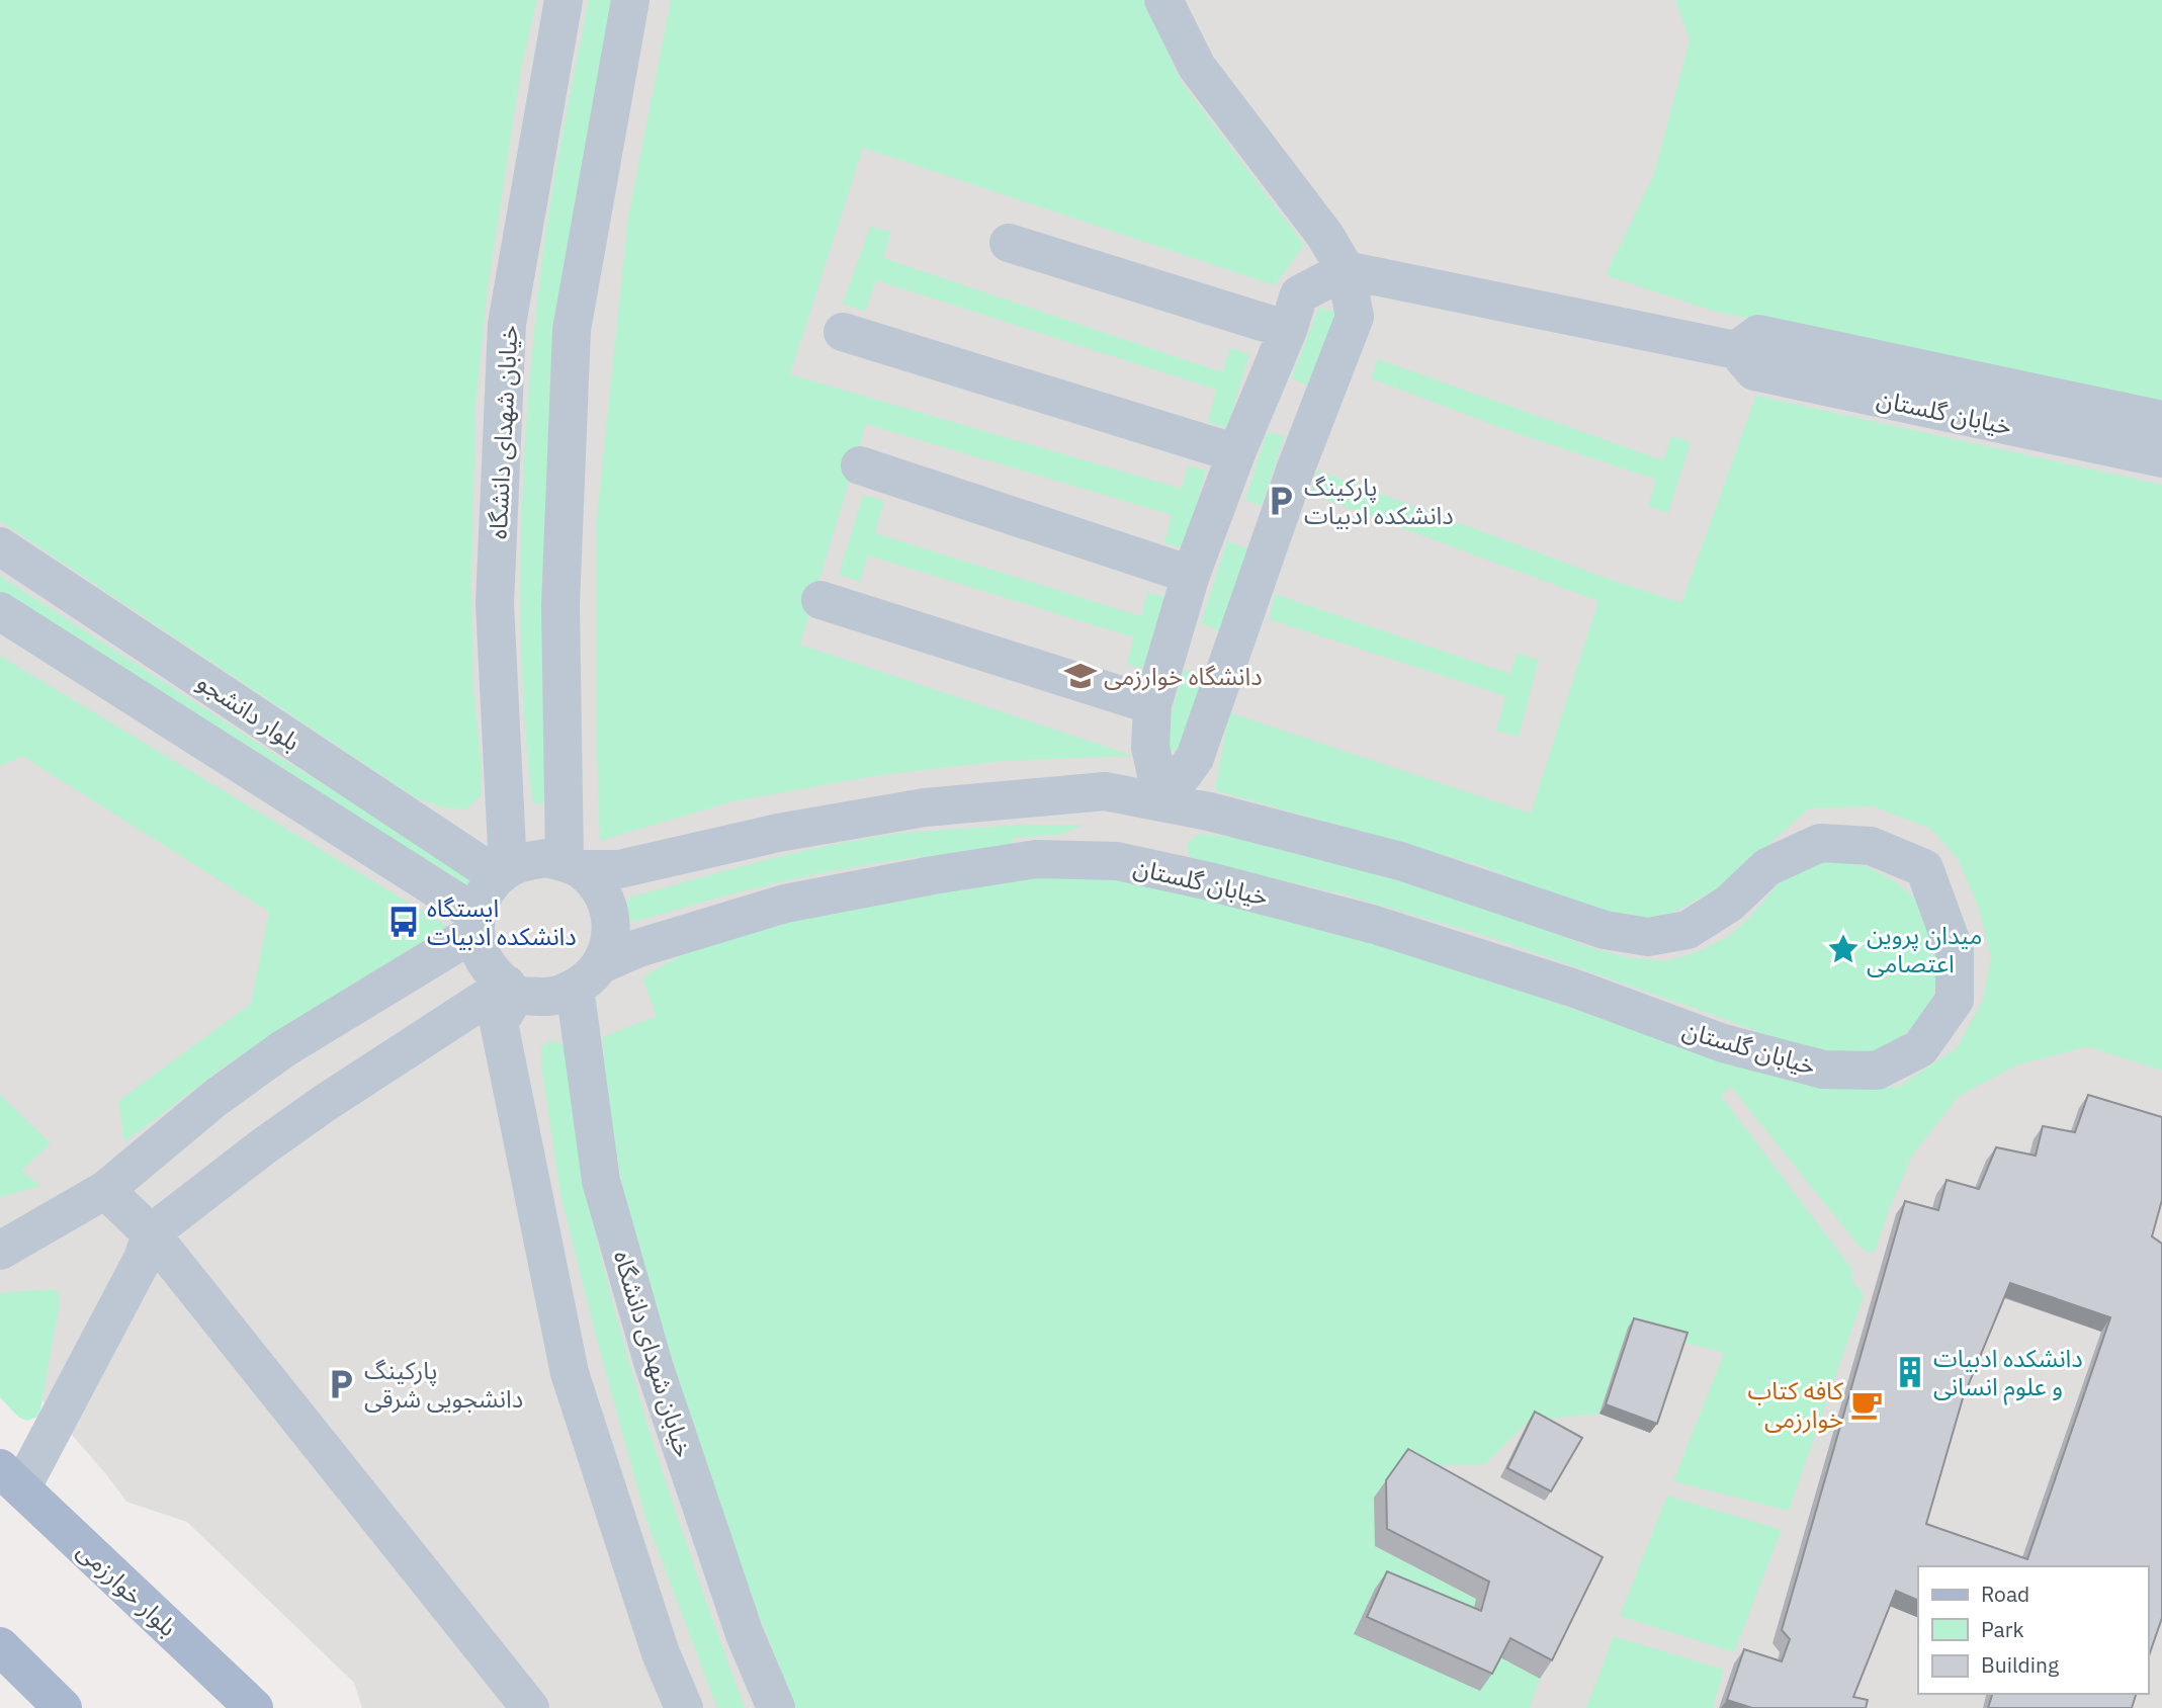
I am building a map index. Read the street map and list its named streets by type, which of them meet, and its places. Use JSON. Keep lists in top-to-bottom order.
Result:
{
  "streets": {
    "main road": ["بلوار خوارزمی"],
    "lane": ["خیابان گلستان", "خیابان شهدای دانشگاه", "بلوار دانشجو"]
  },
  "crossings": [
    ["خیابان گلستان", "خیابان شهدای دانشگاه"],
    ["خیابان گلستان", "بلوار دانشجو"],
    ["خیابان شهدای دانشگاه", "بلوار دانشجو"]
  ],
  "places": {
    "parking": ["پارکینگ دانشکده ادبیات", "پارکینگ دانشجویی شرقی"],
    "school or university": ["دانشگاه خوارزمی"],
    "bus stop": ["ایستگاه دانشکده ادبیات"],
    "place": ["میدان پروین اعتصامی"],
    "building": ["دانشکده ادبیات و علوم انسانی"],
    "cafe": ["کافه کتاب خوارزمی"]
  },
  "legend": ["Road", "Park", "Building"]
}
